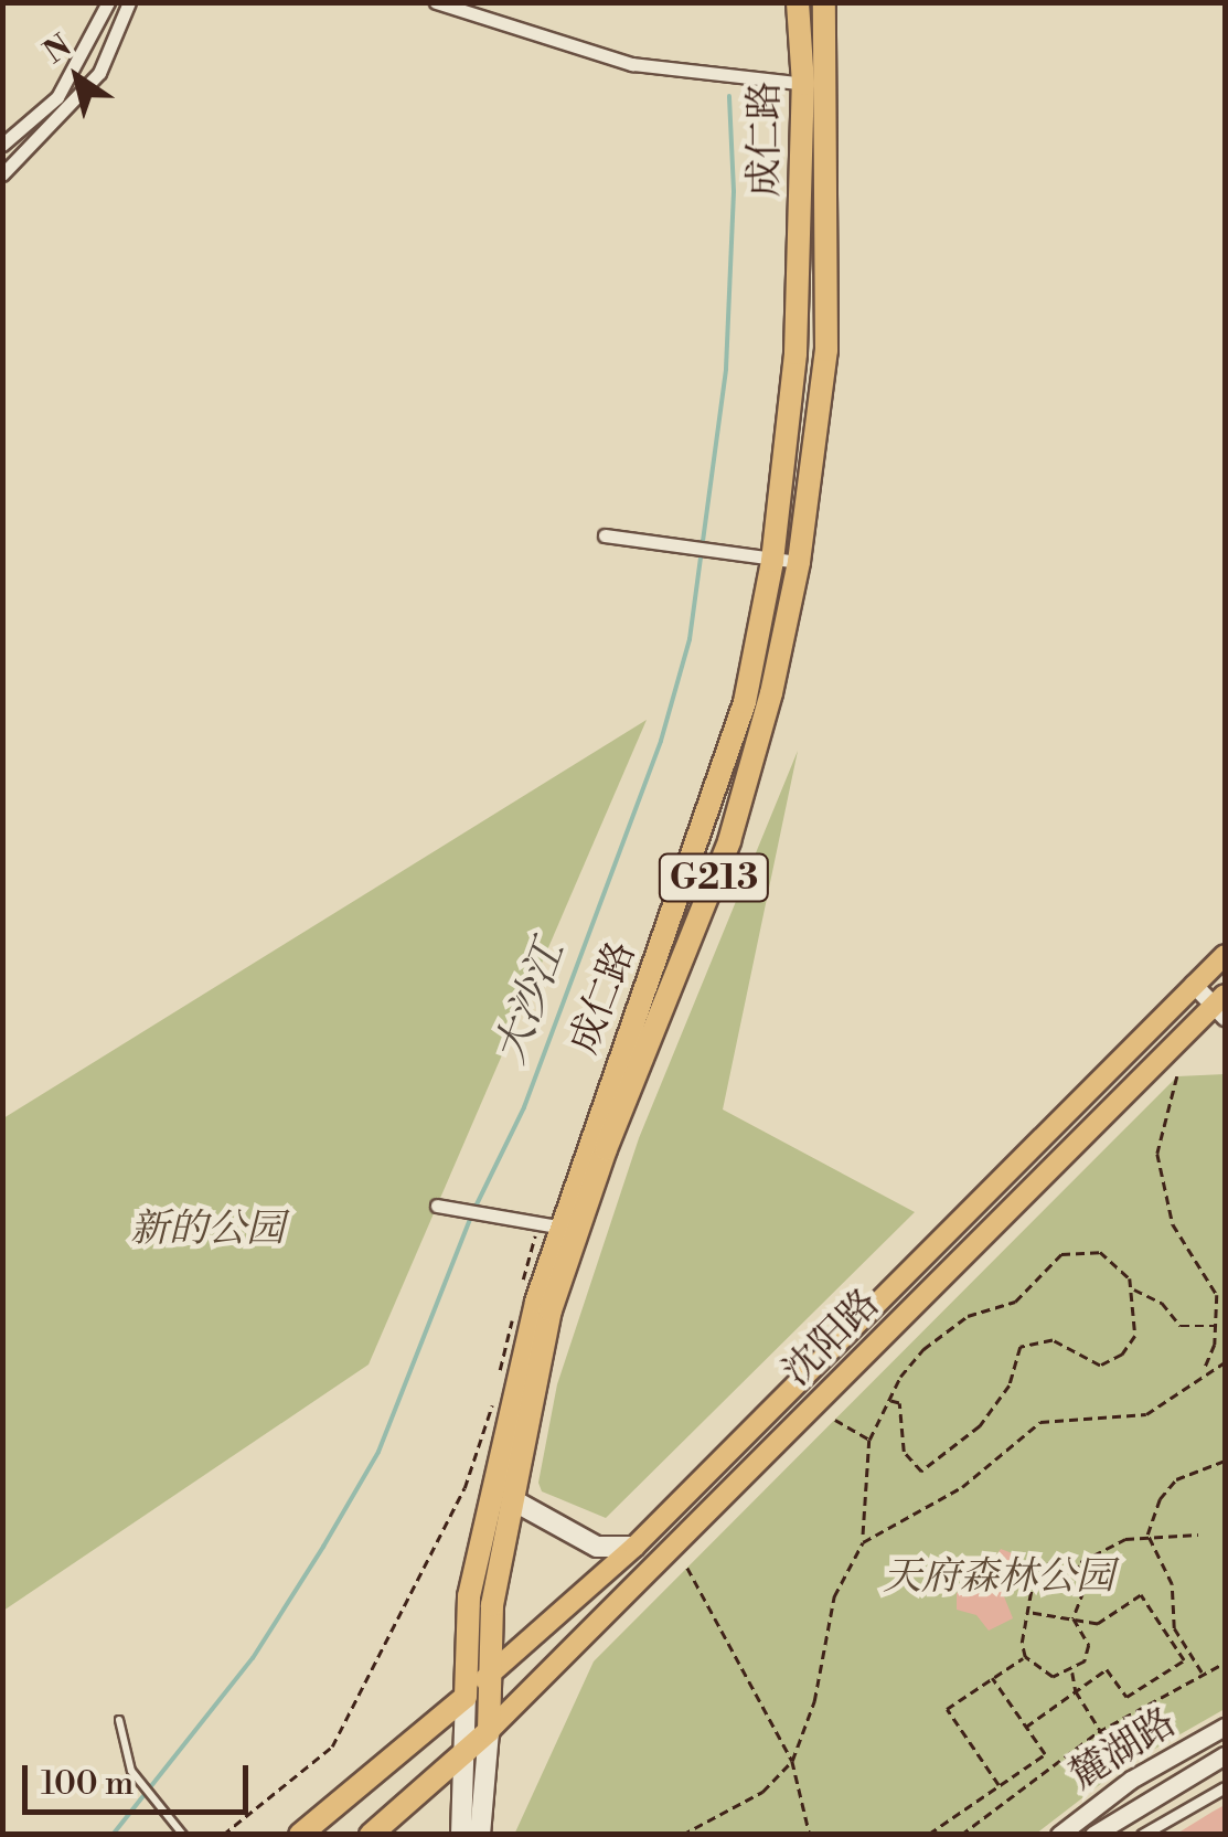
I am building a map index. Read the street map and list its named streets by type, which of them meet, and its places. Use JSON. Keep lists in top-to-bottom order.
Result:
{
  "streets": {
    "highway": ["成仁路", "G213"],
    "main road": ["沈阳路"],
    "street": ["麓湖路"]
  },
  "crossings": [
    ["成仁路", "沈阳路"]
  ],
  "water": ["大沙江"],
  "parks": ["新的公园", "天府森林公园"],
  "scale_bar": "100 m",
  "north": "top left"
}
